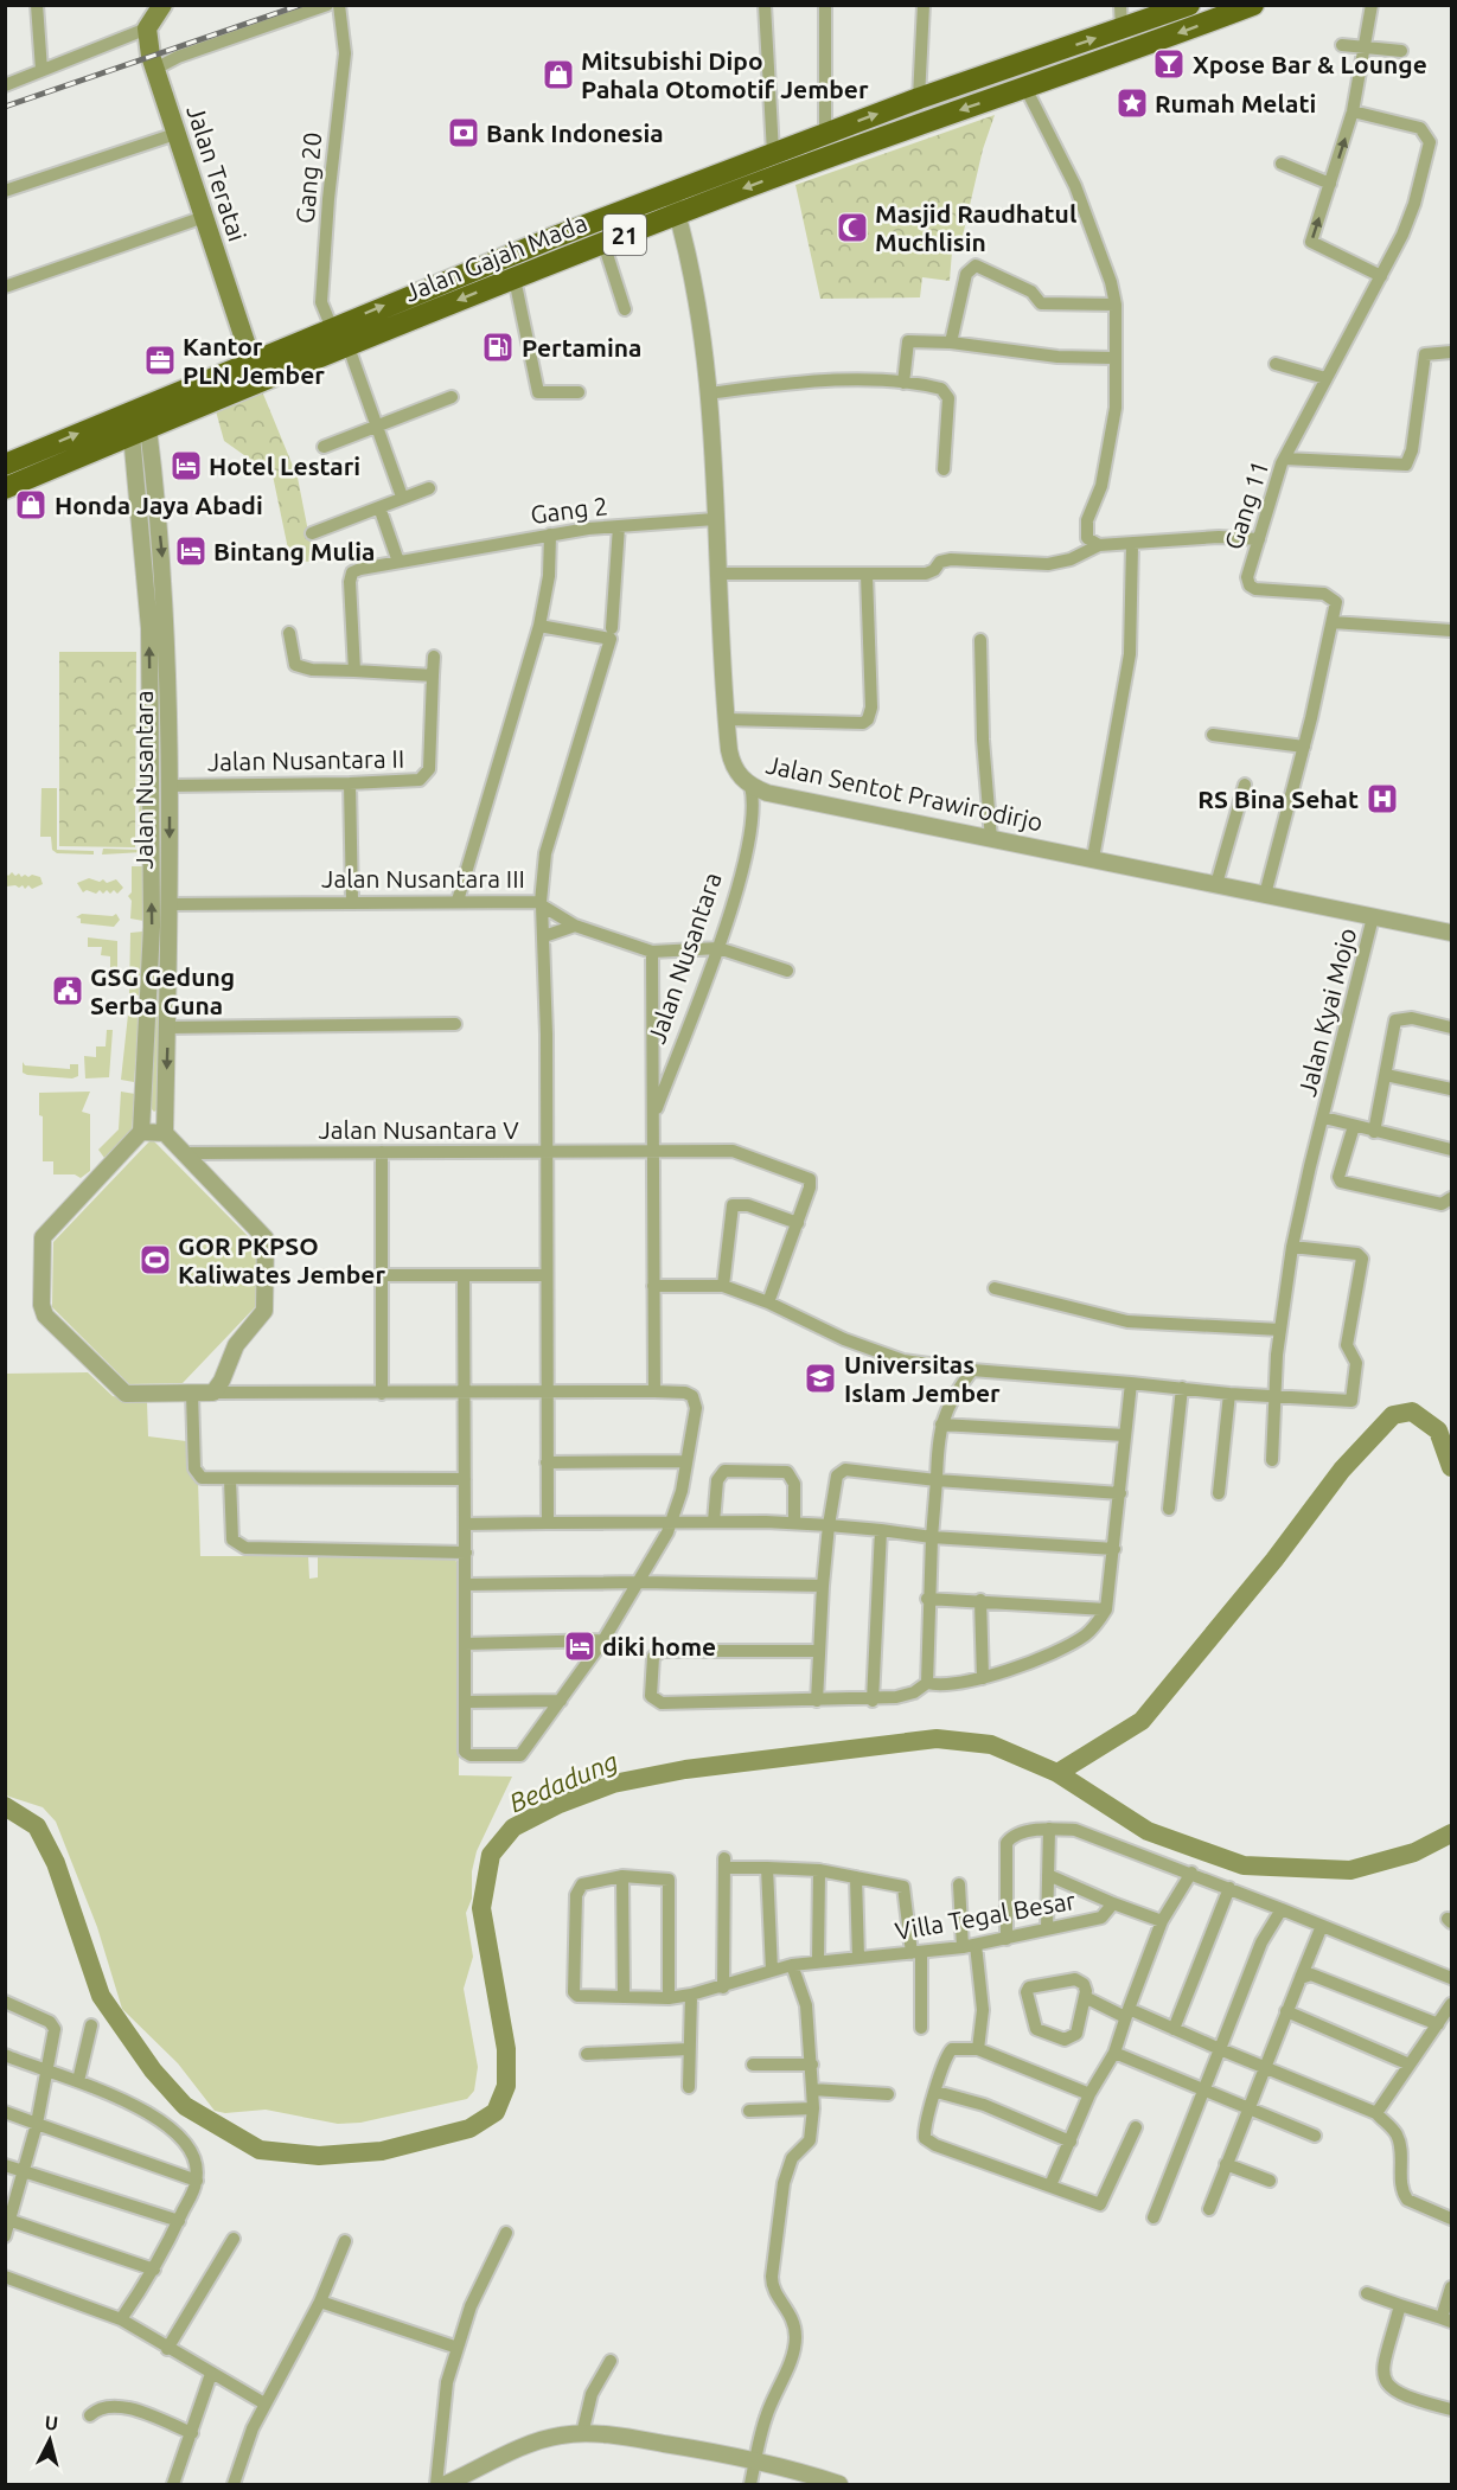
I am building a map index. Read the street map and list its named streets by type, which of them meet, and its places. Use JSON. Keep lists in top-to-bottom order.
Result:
{
  "streets": {
    "highway": ["21", "Jalan Gajah Mada"],
    "main road": ["Jalan Teratai"],
    "street": [
      "Gang 20",
      "Gang 11",
      "Gang 2",
      "Jalan Nusantara II",
      "Jalan Nusantara",
      "Jalan Sentot Prawirodirjo",
      "Jalan Nusantara III",
      "Jalan Kyai Mojo",
      "Jalan Nusantara V",
      "Villa Tegal Besar"
    ]
  },
  "crossings": [
    ["Jalan Teratai", "Jalan Gajah Mada"],
    ["Gang 20", "Jalan Gajah Mada"],
    ["Jalan Gajah Mada", "Jalan Nusantara"],
    ["Jalan Gajah Mada", "Jalan Sentot Prawirodirjo"],
    ["Gang 2", "Jalan Sentot Prawirodirjo"],
    ["Jalan Nusantara II", "Jalan Nusantara"],
    ["Jalan Nusantara", "Jalan Nusantara III"],
    ["Jalan Nusantara", "Jalan Nusantara V"],
    ["Jalan Sentot Prawirodirjo", "Jalan Kyai Mojo"]
  ],
  "water": ["Bedadung"],
  "places": {
    "bar": ["Xpose Bar & Lounge"],
    "shop": ["Mitsubishi Dipo Pahala Otomotif Jember", "Honda Jaya Abadi"],
    "place": ["Rumah Melati"],
    "bank": ["Bank Indonesia"],
    "mosque": ["Masjid Raudhatul Muchlisin"],
    "fuel station": ["Pertamina"],
    "office": ["Kantor PLN Jember"],
    "hotel": ["Hotel Lestari", "Bintang Mulia", "diki home"],
    "hospital": ["RS Bina Sehat"],
    "public building": ["GSG Gedung Serba Guna"],
    "sports": ["GOR PKPSO Kaliwates Jember"],
    "school or university": ["Universitas Islam Jember"]
  },
  "north": "top"
}
